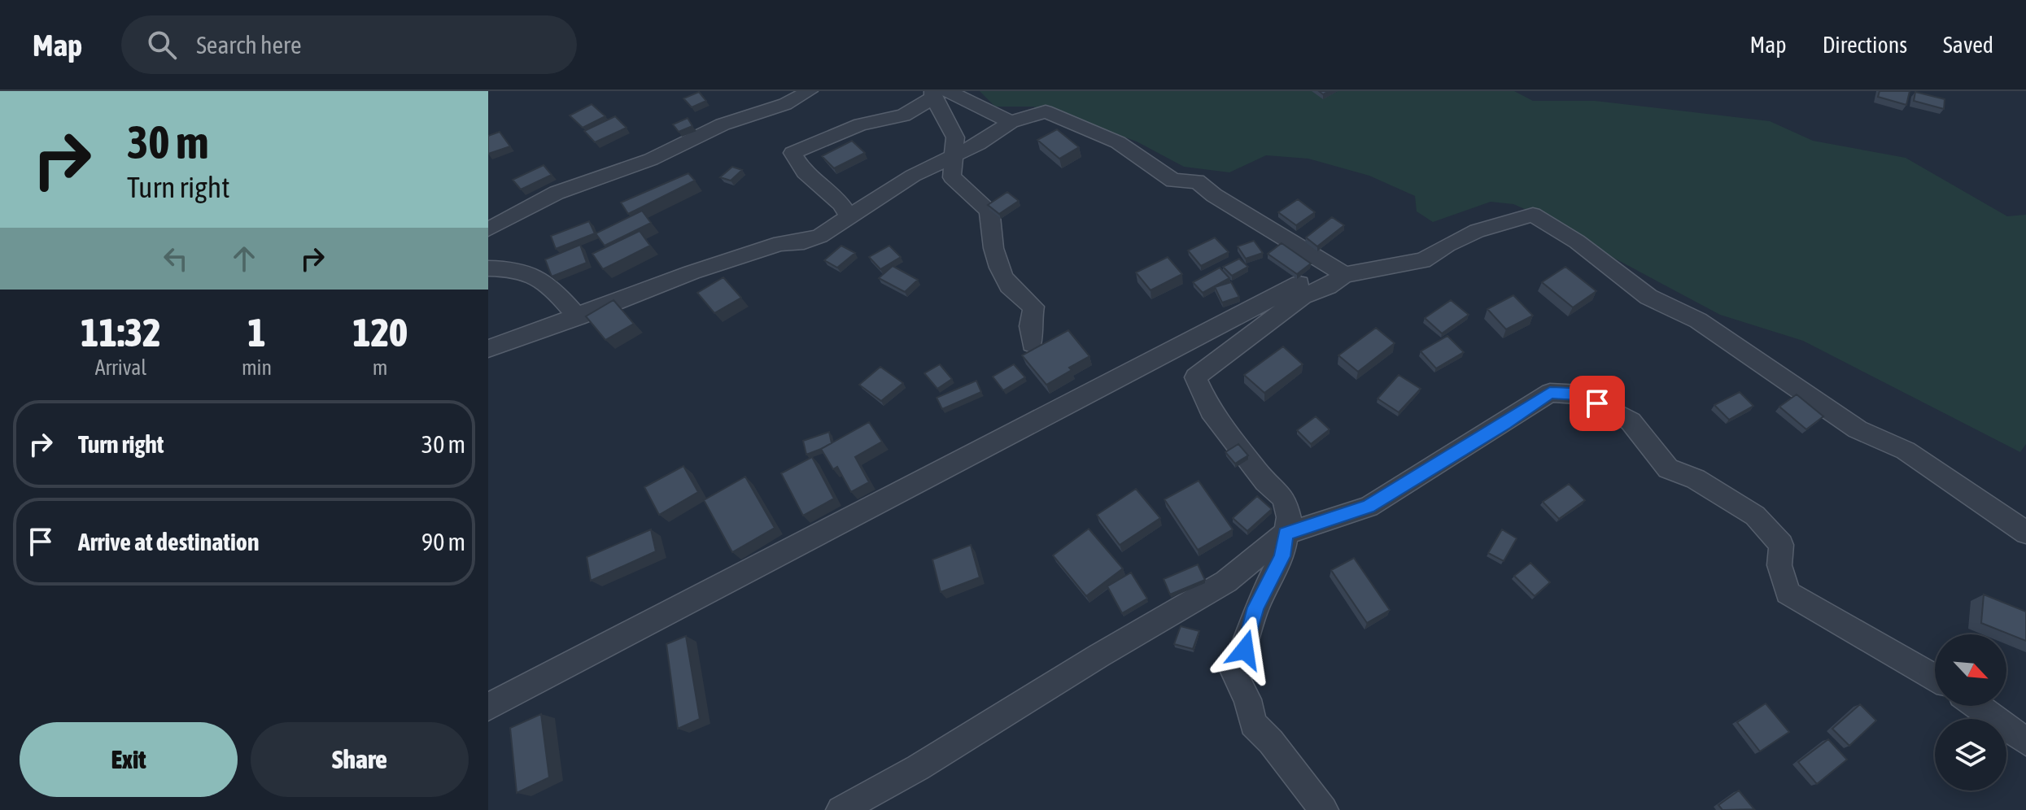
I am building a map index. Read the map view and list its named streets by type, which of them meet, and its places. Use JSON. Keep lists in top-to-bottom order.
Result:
{
  "north": "bottom right",
  "page": {
    "header": "Map",
    "search": "Search here",
    "nav": ["Map", "Directions", "Saved"],
    "turn": ["30 m", "Turn right"],
    "eta": [
      "11:32",
      "Arrival",
      "1",
      "min",
      "120",
      "m"
    ],
    "list": [
      {
        "name": "Turn right",
        "value": "30 m"
      },
      {
        "name": "Arrive at destination",
        "value": "90 m"
      }
    ],
    "buttons": ["Exit", "Share"]
  }
}
